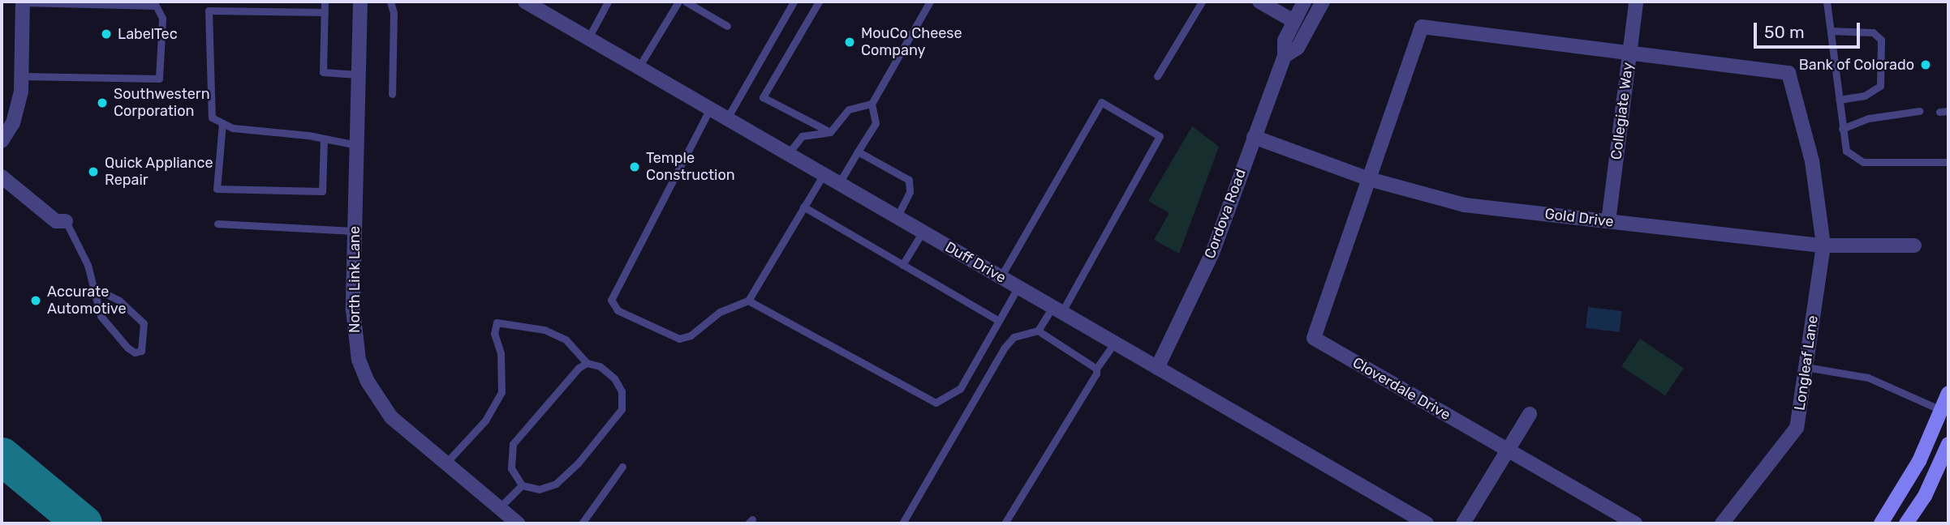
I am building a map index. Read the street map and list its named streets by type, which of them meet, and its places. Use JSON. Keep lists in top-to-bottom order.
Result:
{
  "streets": {
    "street": [
      "Collegiate Way",
      "Cordova Road",
      "Gold Drive",
      "Duff Drive",
      "North Link Lane",
      "Longleaf Lane",
      "Cloverdale Drive"
    ]
  },
  "crossings": [
    ["Collegiate Way", "Gold Drive"],
    ["Collegiate Way", "Longleaf Lane"],
    ["Cordova Road", "Gold Drive"],
    ["Cordova Road", "Duff Drive"],
    ["Gold Drive", "Longleaf Lane"],
    ["Gold Drive", "Cloverdale Drive"]
  ],
  "places": [
    "LabelTec",
    "MouCo Cheese Company",
    "Bank of Colorado",
    "Southwestern Corporation",
    "Temple Construction",
    "Quick Appliance Repair",
    "Accurate Automotive"
  ],
  "scale_bar": "50 m"
}
